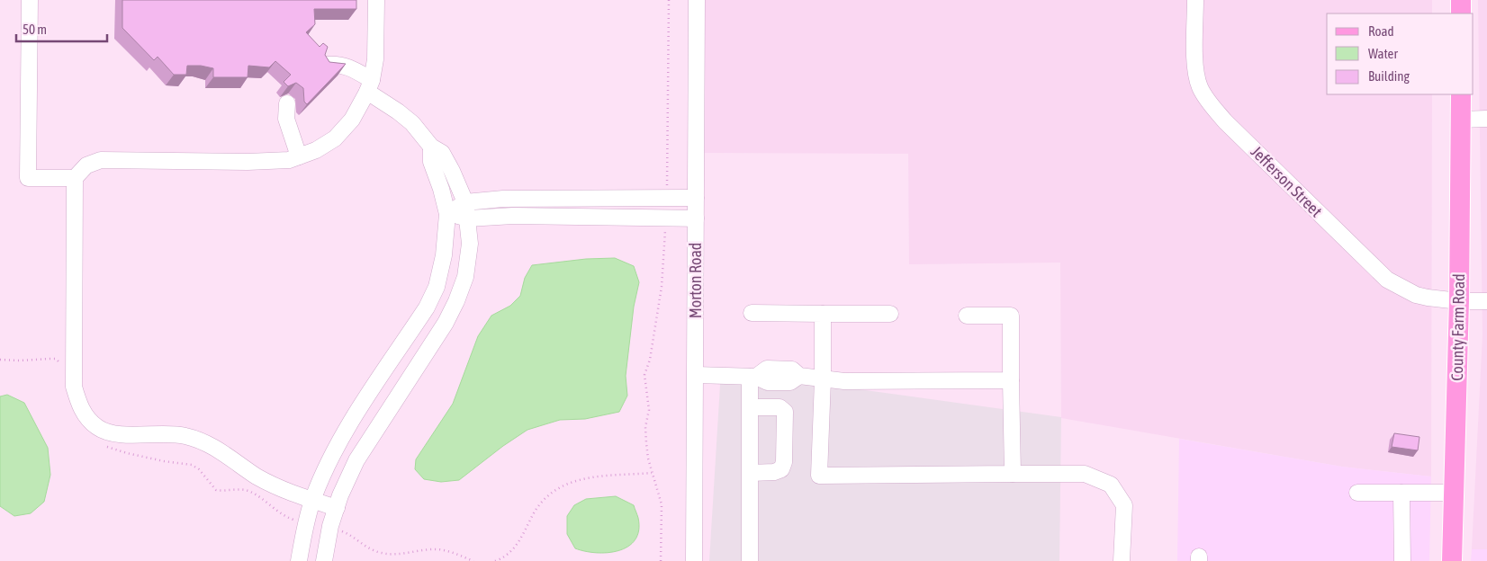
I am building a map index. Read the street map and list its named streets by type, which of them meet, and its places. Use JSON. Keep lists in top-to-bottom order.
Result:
{
  "streets": {
    "main road": ["County Farm Road"],
    "street": ["Jefferson Street", "Morton Road"]
  },
  "crossings": [
    ["Jefferson Street", "County Farm Road"]
  ],
  "legend": ["Road", "Water", "Building"],
  "scale_bar": "50 m"
}
